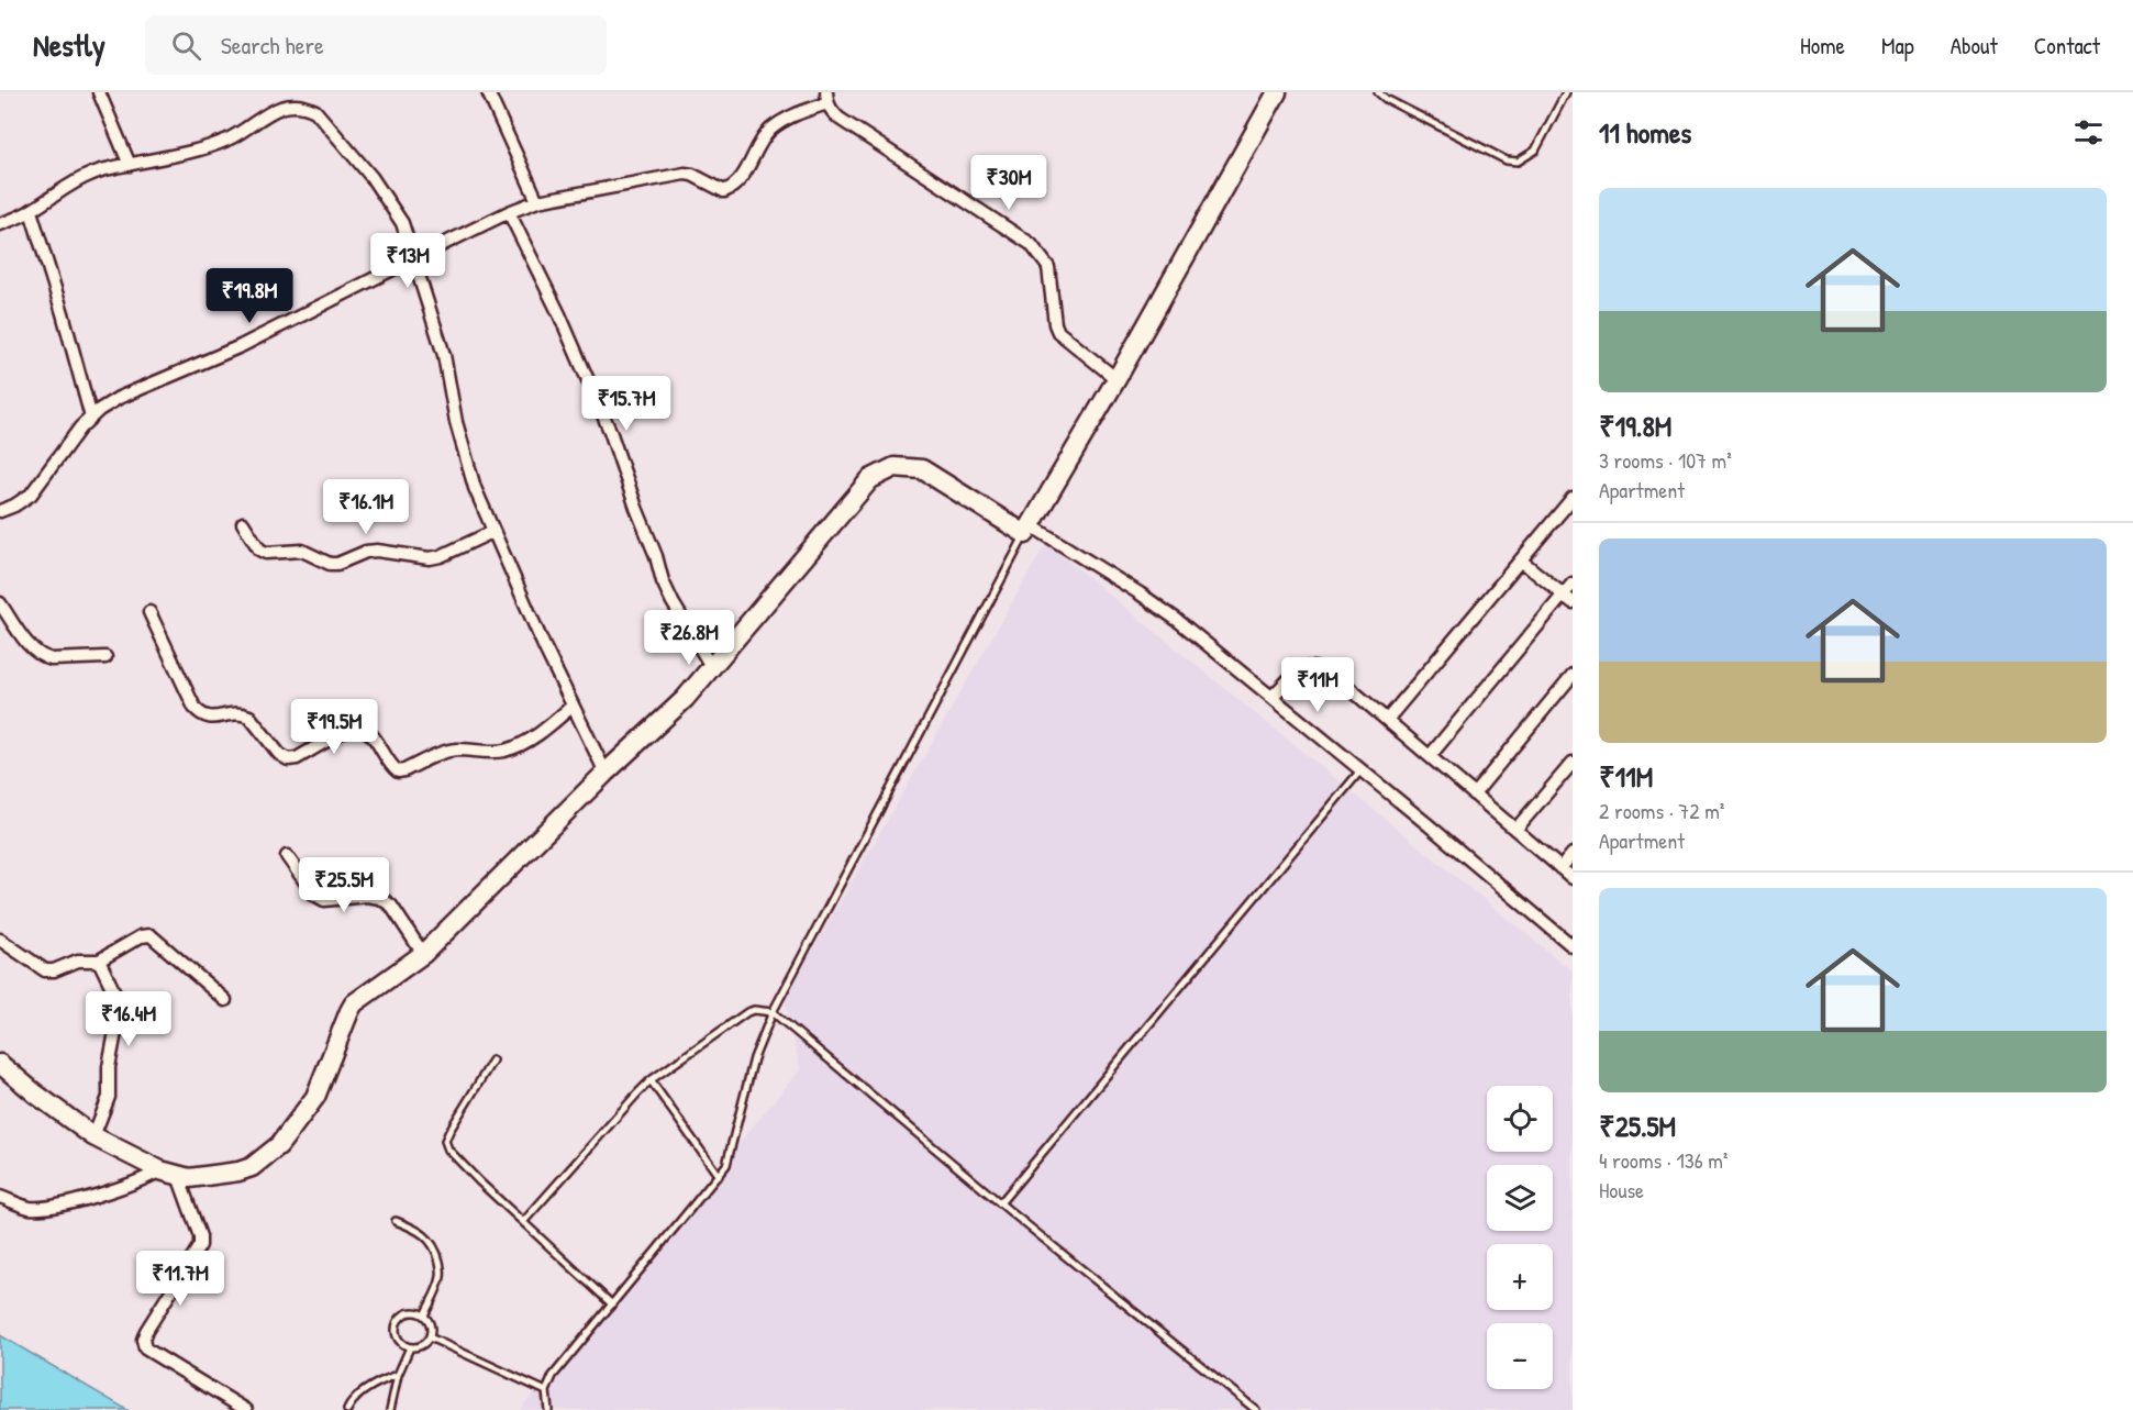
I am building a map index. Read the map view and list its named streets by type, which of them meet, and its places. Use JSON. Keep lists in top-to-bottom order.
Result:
{
  "page": {
    "header": "Nestly",
    "search": "Search here",
    "nav": [
      "Home",
      "Map",
      "About",
      "Contact"
    ],
    "heading": "11 homes",
    "price": [
      "₹30M",
      "₹13M",
      "₹19.8M",
      "₹15.7M",
      "₹16.1M",
      "₹26.8M",
      "₹11M",
      "₹19.5M",
      "₹25.5M",
      "₹16.4M",
      "₹11.7M"
    ],
    "list": [
      {
        "name": "₹19.8M",
        "note": "3 rooms · 107 m² · Apartment"
      },
      {
        "name": "₹11M",
        "note": "2 rooms · 72 m² · Apartment"
      },
      {
        "name": "₹25.5M",
        "note": "4 rooms · 136 m² · House"
      }
    ],
    "map_buttons": ["+", "−"]
  }
}
